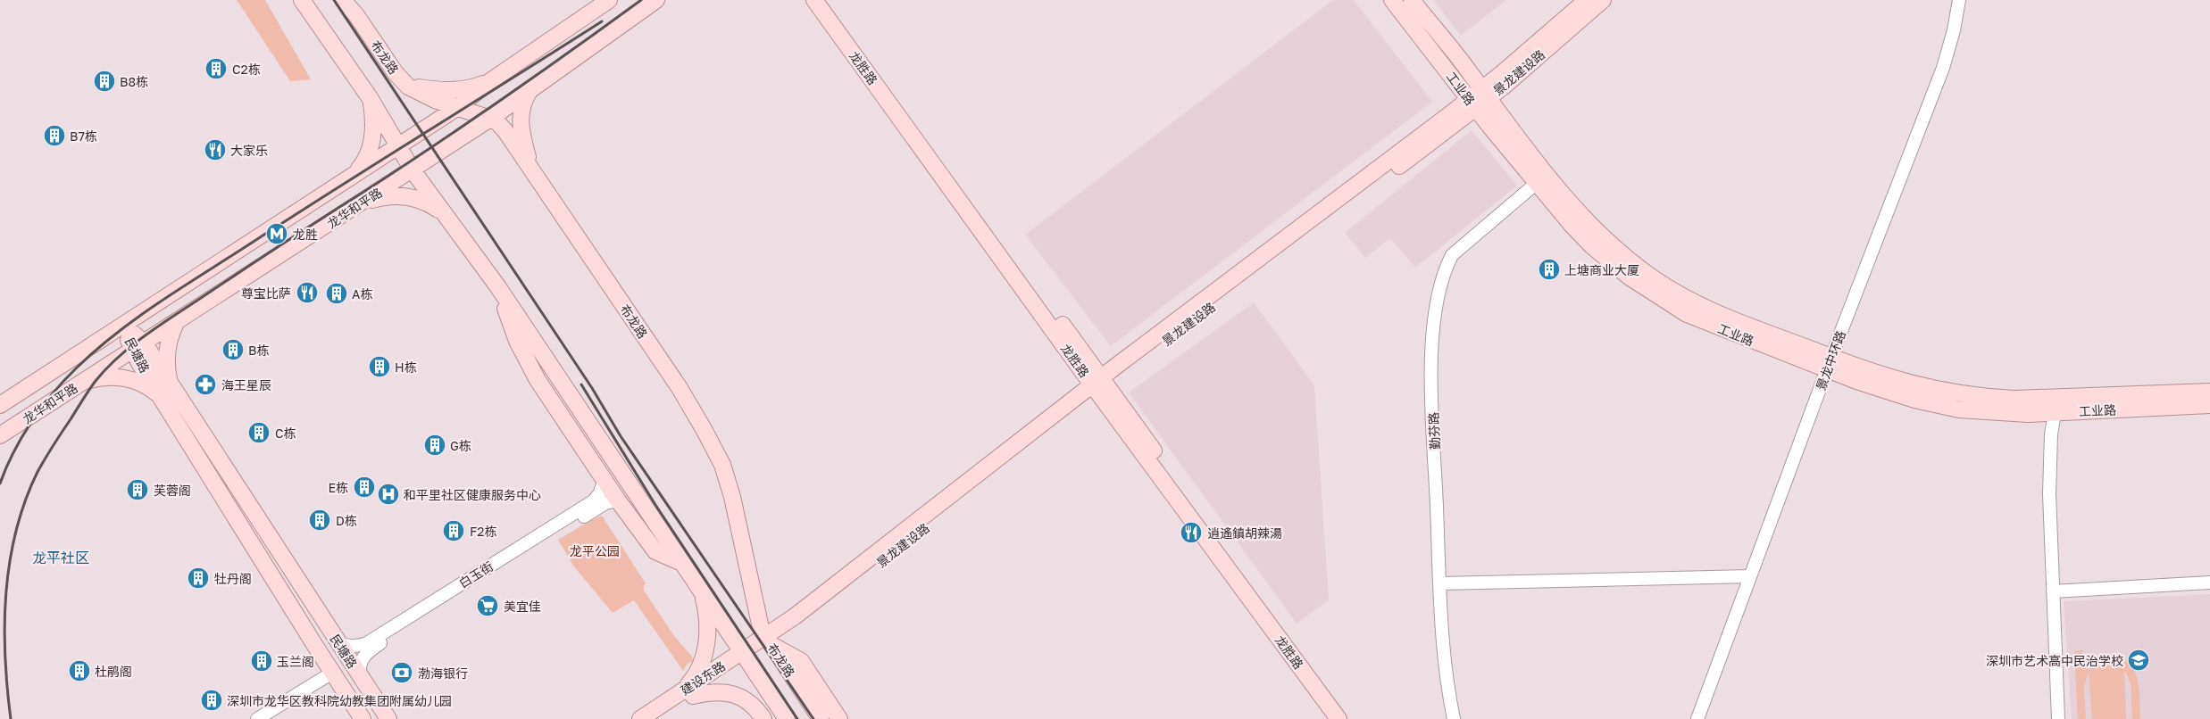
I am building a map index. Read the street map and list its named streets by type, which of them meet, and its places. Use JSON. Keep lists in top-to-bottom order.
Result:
{
  "streets": {
    "main road": [
      "布龙路",
      "龙胜路",
      "景龙建设路",
      "工业路",
      "龙华和平路",
      "民塘路",
      "建设东路"
    ],
    "street": ["景龙中环路", "勤芬路", "白玉街"]
  },
  "crossings": [
    ["布龙路", "景龙建设路"],
    ["布龙路", "龙华和平路"],
    ["布龙路", "建设东路"],
    ["龙胜路", "景龙建设路"],
    ["景龙建设路", "工业路"],
    ["景龙建设路", "建设东路"],
    ["工业路", "景龙中环路"],
    ["工业路", "勤芬路"],
    ["龙华和平路", "民塘路"],
    ["民塘路", "白玉街"]
  ],
  "districts": ["龙平社区"],
  "parks": ["龙平公园"],
  "places": {
    "building": [
      "C2栋",
      "B8栋",
      "B7栋",
      "上塘商业大厦",
      "A栋",
      "B栋",
      "H栋",
      "C栋",
      "G栋",
      "E栋",
      "芙蓉阁",
      "D栋",
      "F2栋",
      "牡丹阁",
      "玉兰阁",
      "杜鹃阁",
      "深圳市龙华区教科院幼教集团附属幼儿园"
    ],
    "restaurant": ["大家乐", "尊宝比萨", "逍遙鎮胡辣湯"],
    "metro station": ["龙胜"],
    "pharmacy": ["海王星辰"],
    "hospital": ["和平里社区健康服务中心"],
    "supermarket": ["美宜佳"],
    "school or university": ["深圳市艺术高中民治学校"],
    "bank": ["渤海银行"]
  }
}
